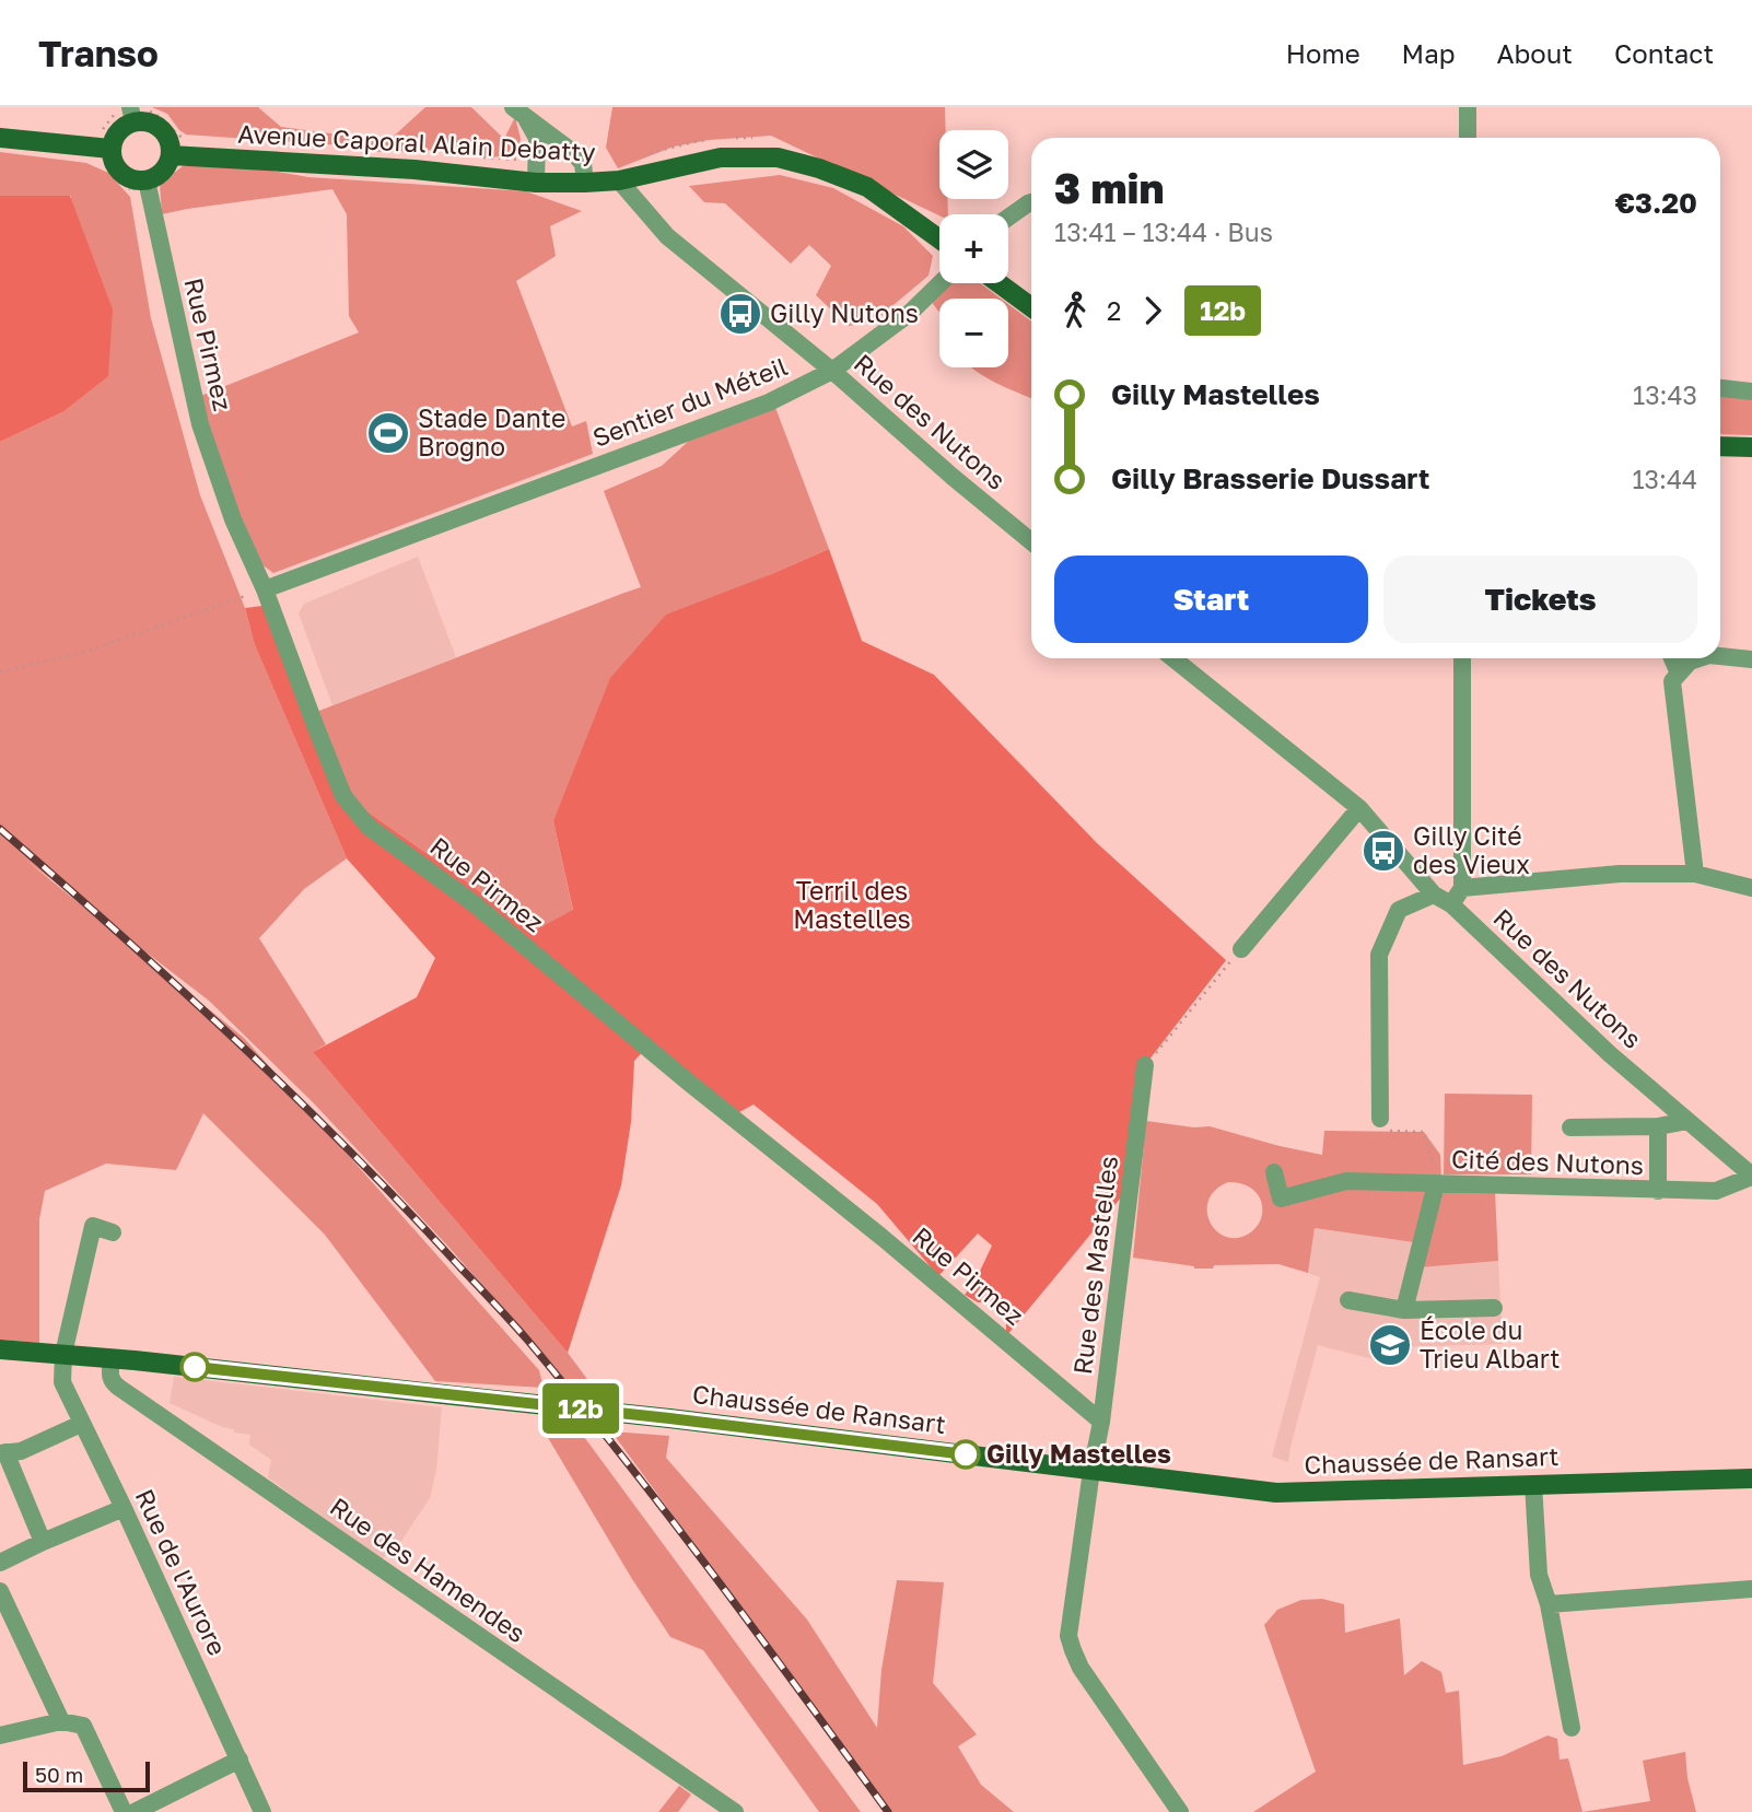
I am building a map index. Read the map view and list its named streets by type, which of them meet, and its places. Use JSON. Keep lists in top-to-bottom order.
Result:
{
  "streets": {
    "main road": ["Avenue Caporal Alain Debatty", "Chaussée de Ransart"],
    "street": [
      "Rue Pirmez",
      "Sentier du Méteil",
      "Rue des Nutons",
      "Cité des Nutons",
      "Rue des Mastelles",
      "Rue des Hamendes",
      "Rue de l'Aurore"
    ]
  },
  "crossings": [
    ["Avenue Caporal Alain Debatty", "Rue Pirmez"],
    ["Avenue Caporal Alain Debatty", "Rue des Nutons"],
    ["Rue Pirmez", "Sentier du Méteil"],
    ["Rue Pirmez", "Rue des Mastelles"],
    ["Sentier du Méteil", "Rue des Nutons"],
    ["Rue des Nutons", "Cité des Nutons"],
    ["Rue des Mastelles", "Chaussée de Ransart"],
    ["Chaussée de Ransart", "Rue des Hamendes"],
    ["Chaussée de Ransart", "Rue de l'Aurore"]
  ],
  "parks": ["Terril des Mastelles"],
  "places": {
    "bus stop": ["Gilly Nutons", "Gilly Cité des Vieux"],
    "sports": ["Stade Dante Brogno"],
    "school or university": ["École du Trieu Albart"],
    "other": ["Gilly Mastelles"]
  },
  "lines": ["bus line 12b"],
  "scale_bar": "50 m",
  "page": {
    "header": "Transo",
    "nav": [
      "Home",
      "Map",
      "About",
      "Contact"
    ],
    "on_map": "12b",
    "map_buttons": ["+", "−"],
    "heading": ["3 min", "13:41 – 13:44 · Bus", "€3.20"],
    "legs": ["2", "12b"],
    "list": [
      {
        "name": "Gilly Mastelles",
        "value": "13:43"
      },
      {
        "name": "Gilly Brasserie Dussart",
        "value": "13:44"
      }
    ],
    "buttons": ["Start", "Tickets"],
    "scale": "50 m"
  }
}
